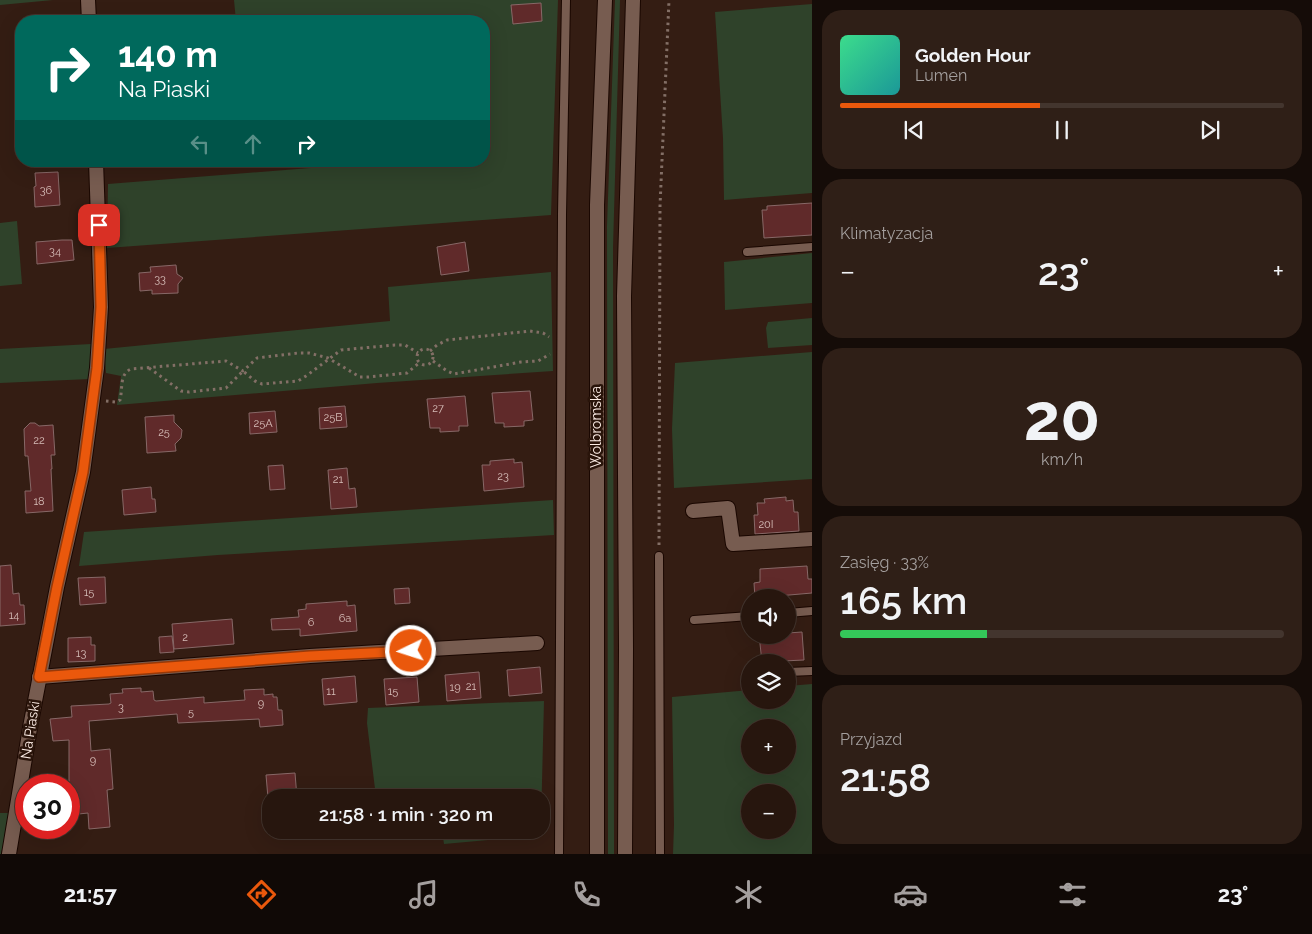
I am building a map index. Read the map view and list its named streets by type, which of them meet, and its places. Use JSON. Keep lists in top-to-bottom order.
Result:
{
  "streets": {
    "main road": ["Wolbromska", "Na Piaski"]
  },
  "house_numbers": [
    "36",
    "34",
    "33",
    "27",
    "25B",
    "25A",
    "25",
    "22",
    "23",
    "21",
    "18",
    "20I",
    "15",
    "14",
    "6a",
    "6",
    "2",
    "13",
    "21",
    "19",
    "11",
    "15",
    "9",
    "3",
    "5",
    "9"
  ],
  "page": {
    "turn": ["140 m", "Na Piaski"],
    "song": ["Golden Hour", "Lumen"],
    "tile": [
      "Klimatyzacja",
      ["20", "km/h"],
      ["Zasięg · 33%", "165 km"],
      ["Przyjazd", "21:58"]
    ],
    "heat": ["−", "23°", "+"],
    "map_buttons": ["+", "−"],
    "limit": "30",
    "trip": "21:58 · 1 min · 320 m",
    "tabs": ["21:57", "23°"]
  }
}
